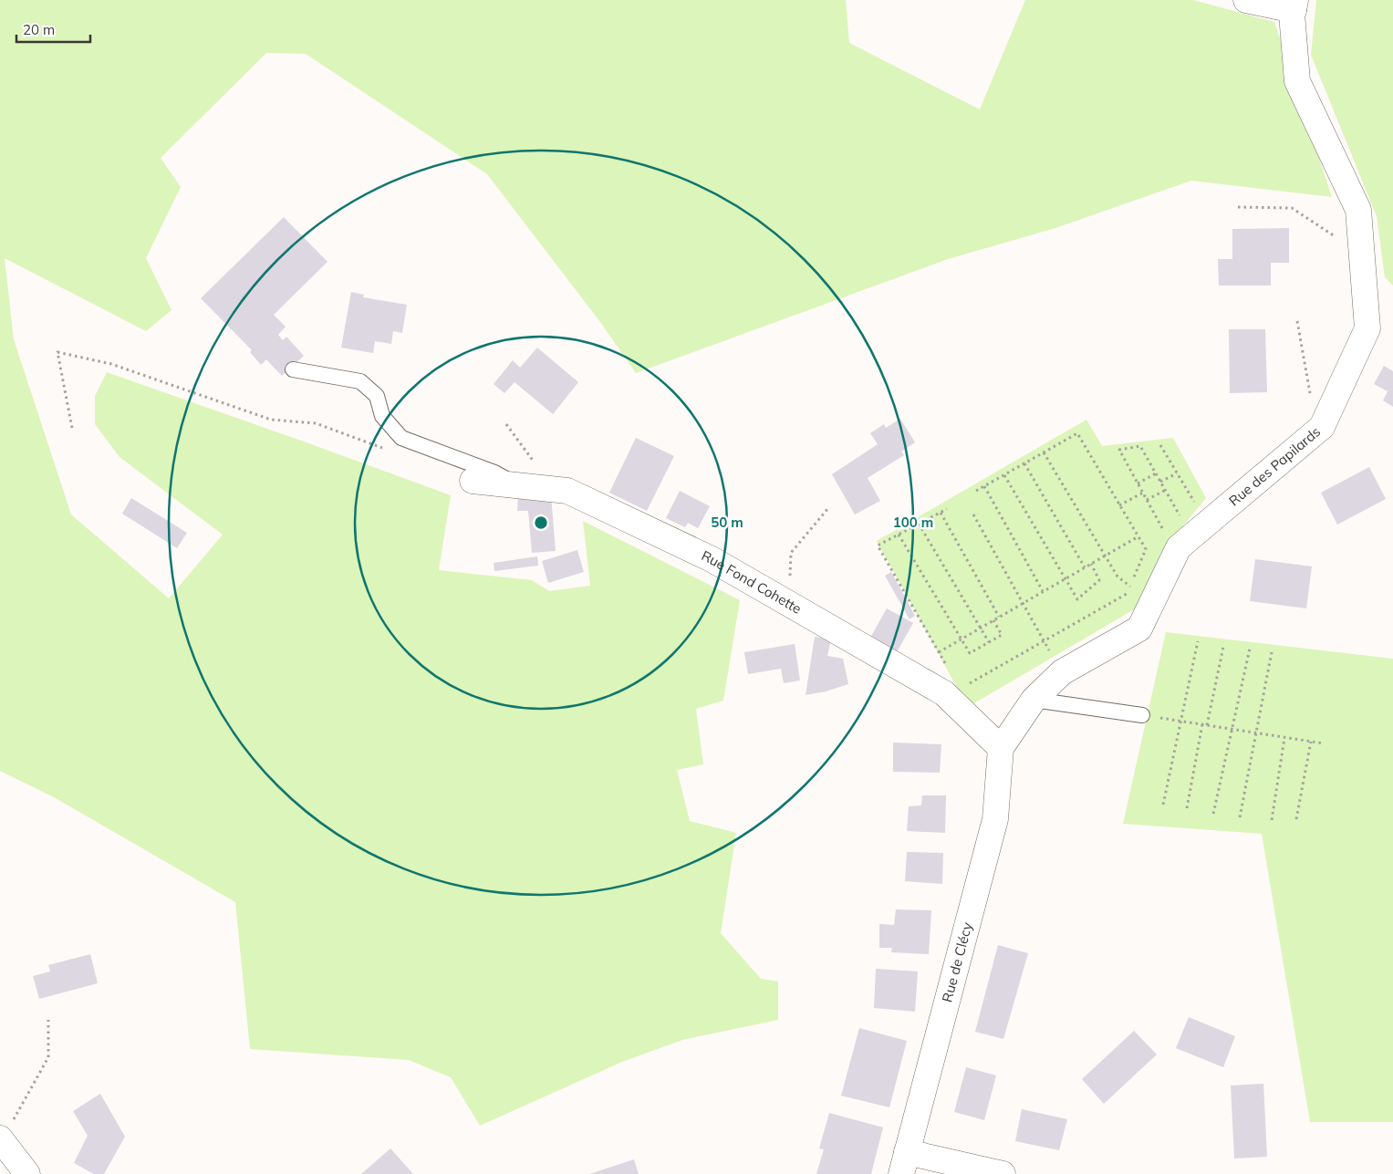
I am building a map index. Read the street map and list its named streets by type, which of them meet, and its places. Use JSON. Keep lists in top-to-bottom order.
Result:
{
  "streets": {
    "street": ["Rue des Papilards", "Rue Fond Cohette", "Rue de Clécy"]
  },
  "crossings": [
    ["Rue des Papilards", "Rue Fond Cohette"],
    ["Rue des Papilards", "Rue de Clécy"],
    ["Rue Fond Cohette", "Rue de Clécy"]
  ],
  "scale_bar": "20 m",
  "rings": ["50 m", "100 m"]
}
